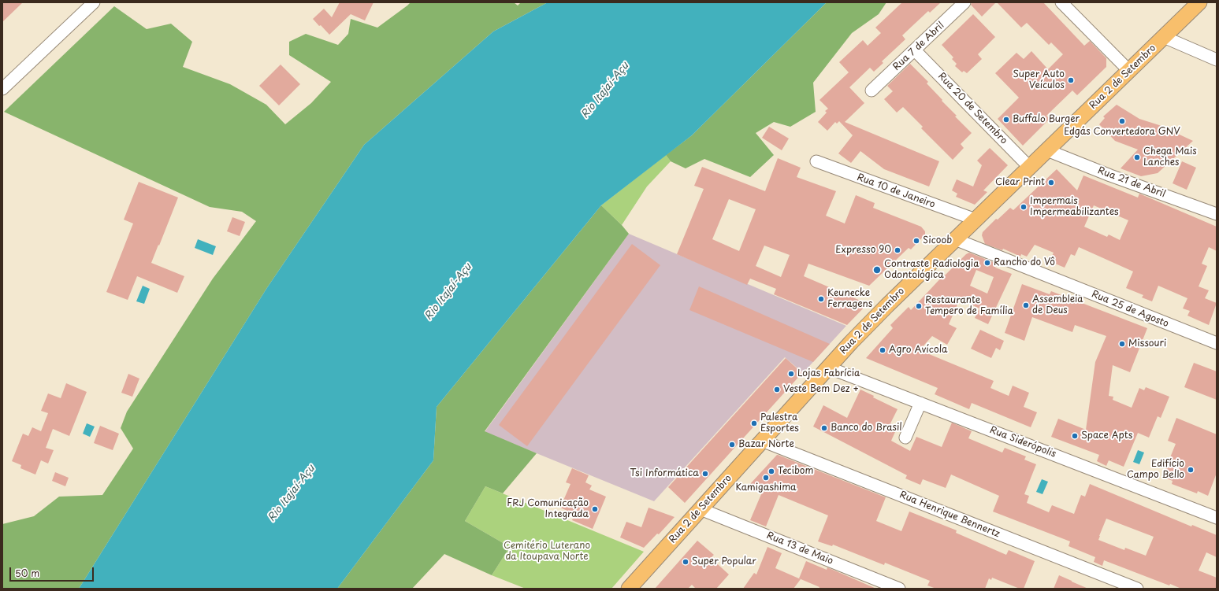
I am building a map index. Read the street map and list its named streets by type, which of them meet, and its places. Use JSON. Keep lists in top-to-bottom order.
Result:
{
  "streets": {
    "main road": ["Rua 2 de Setembro"],
    "street": [
      "Rua 7 de Abril",
      "Rua 20 de Setembro",
      "Rua 21 de Abril",
      "Rua 10 de Janeiro",
      "Rua 25 de Agosto",
      "Rua Siderópolis",
      "Rua Henrique Bennertz",
      "Rua 13 de Maio"
    ]
  },
  "crossings": [
    ["Rua 7 de Abril", "Rua 20 de Setembro"],
    ["Rua 2 de Setembro", "Rua 20 de Setembro"],
    ["Rua 2 de Setembro", "Rua 21 de Abril"],
    ["Rua 2 de Setembro", "Rua 10 de Janeiro"],
    ["Rua 2 de Setembro", "Rua 25 de Agosto"],
    ["Rua 2 de Setembro", "Rua Siderópolis"],
    ["Rua 2 de Setembro", "Rua Henrique Bennertz"],
    ["Rua 2 de Setembro", "Rua 13 de Maio"]
  ],
  "water": ["Rio Itajaí-Açu"],
  "parks": ["Cemitério Luterano da Itoupava Norte"],
  "places": [
    "Super Auto Veículos",
    "Buffalo Burger",
    "Edgás Convertedora GNV",
    "Chega Mais Lanches",
    "Clear Print",
    "Impermais Impermeabilizantes",
    "Sicoob",
    "Expresso 90",
    "Rancho do Vô",
    "Contraste Radiologia Odontológica",
    "Keunecke Ferragens",
    "Assembleia de Deus",
    "Restaurante Tempero de Família",
    "Missouri",
    "Agro Avícola",
    "Lojas Fabrícia",
    "Veste Bem Dez +",
    "Palestra Esportes",
    "Banco do Brasil",
    "Space Apts",
    "Bazar Norte",
    "Edifício Campo Bello",
    "Tecibom",
    "Tsi Informática",
    "Kamigashima",
    "FRJ Comunicação Integrada",
    "Super Popular"
  ],
  "scale_bar": "50 m"
}
